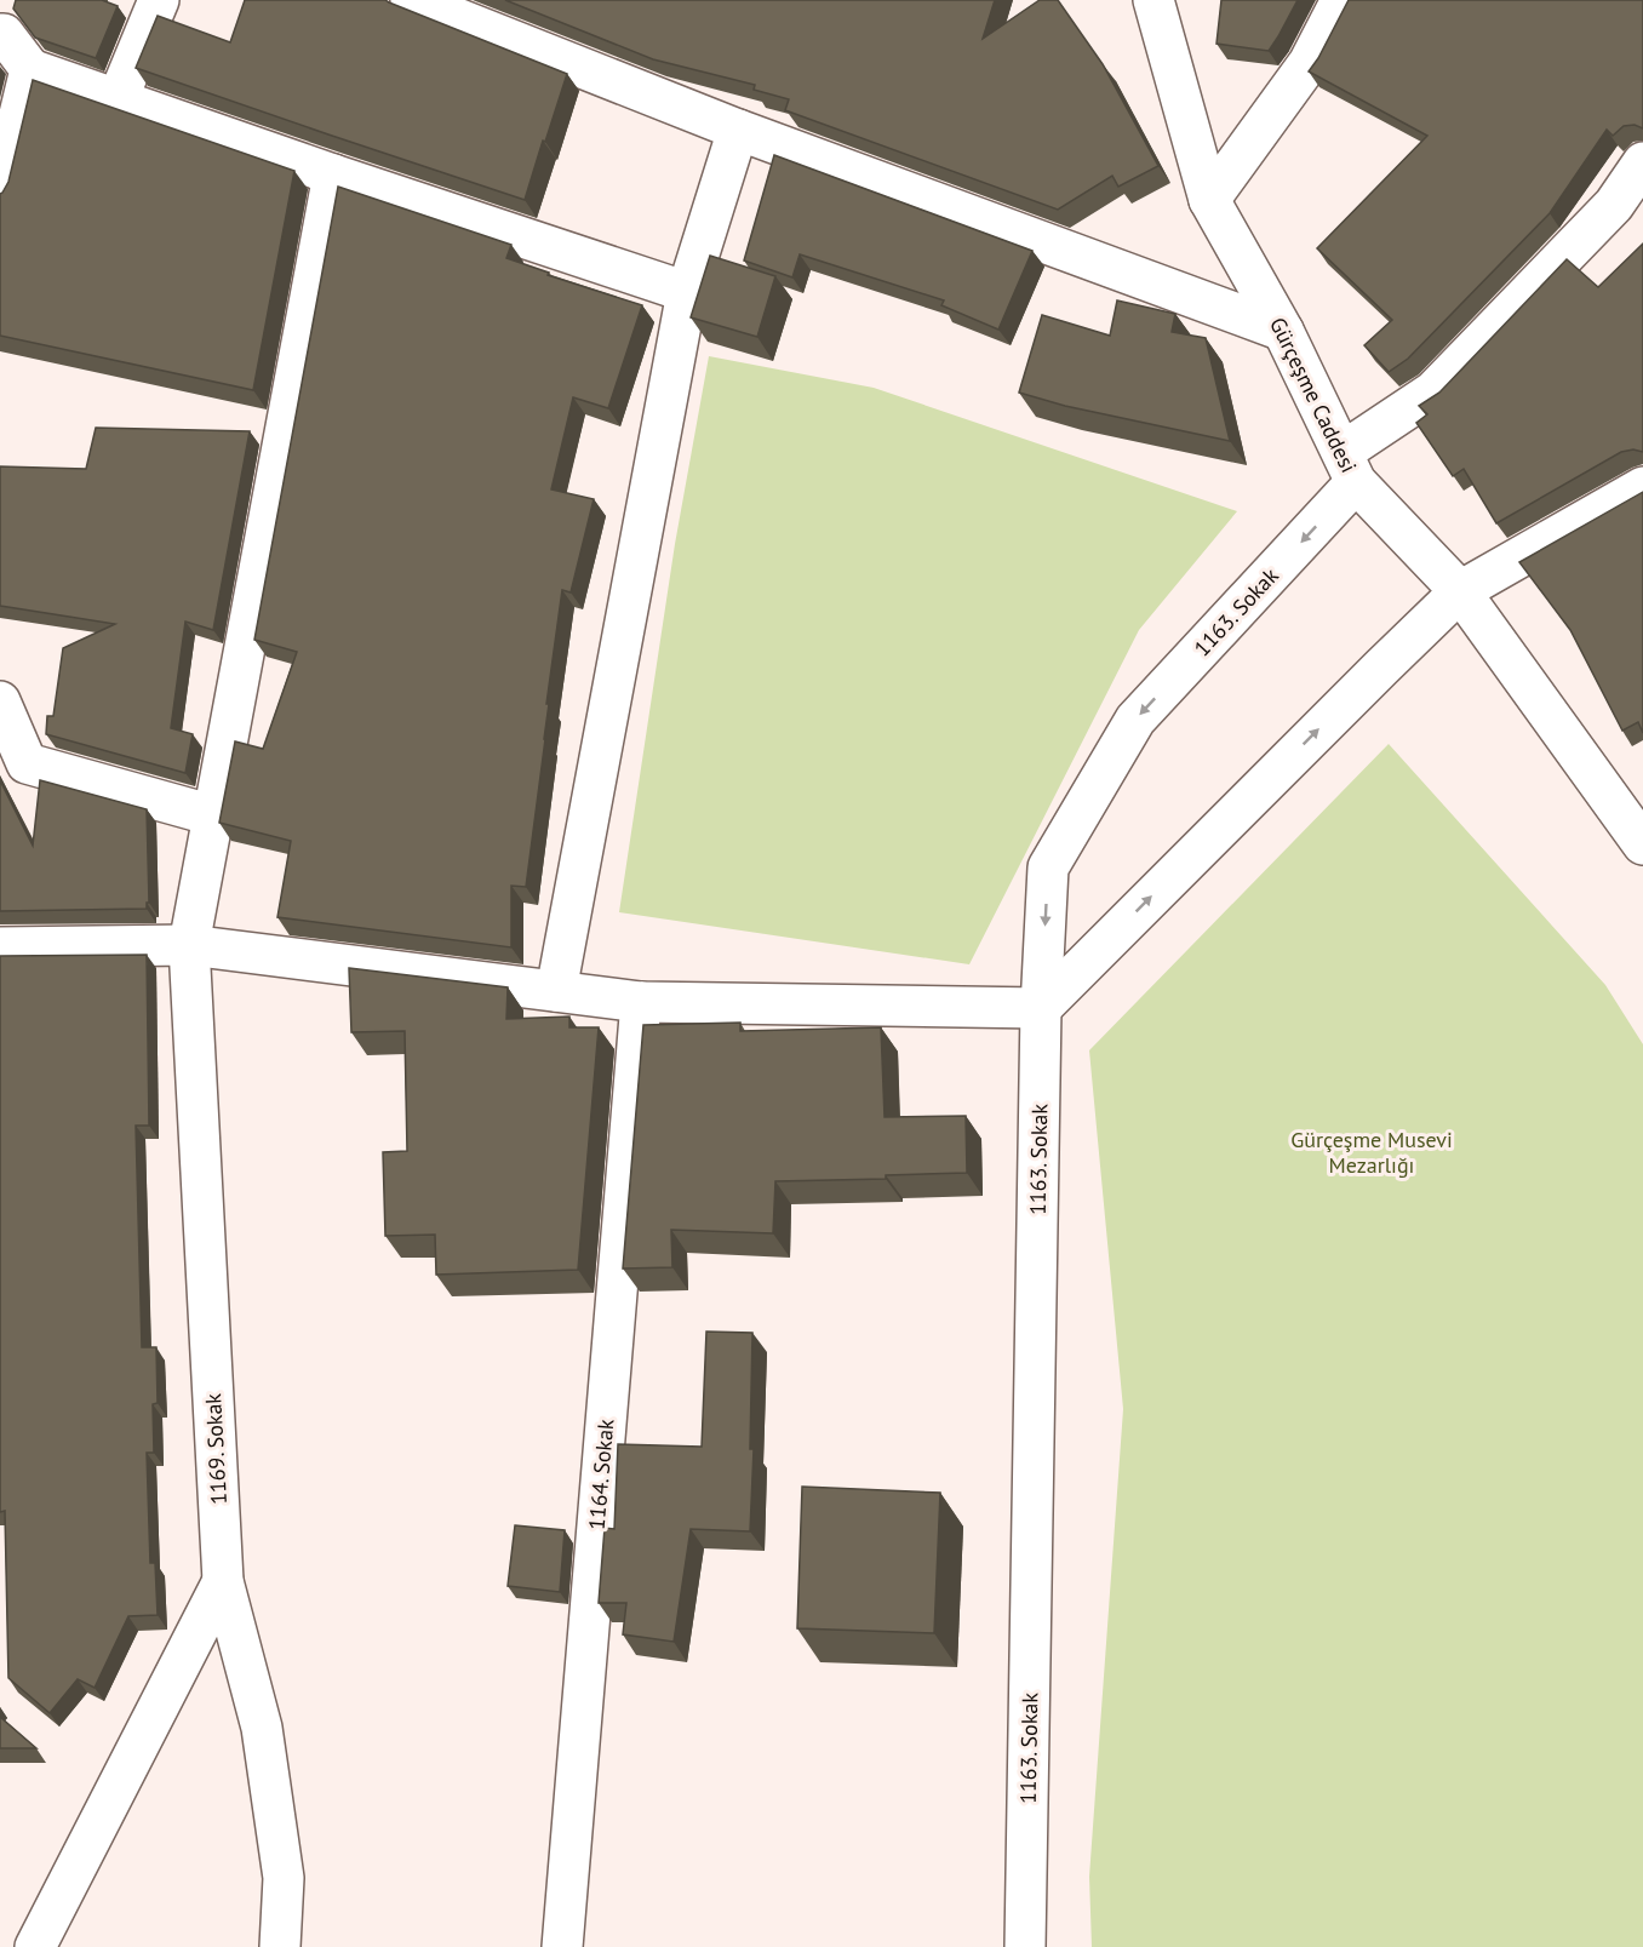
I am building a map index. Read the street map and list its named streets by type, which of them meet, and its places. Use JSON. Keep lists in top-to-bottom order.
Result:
{
  "streets": {
    "street": [
      "Gürçeşme Caddesi",
      "1163. Sokak",
      "1169. Sokak",
      "1164. Sokak"
    ]
  },
  "crossings": [
    ["Gürçeşme Caddesi", "1163. Sokak"]
  ],
  "parks": ["Gürçeşme Musevi Mezarlığı"]
}
